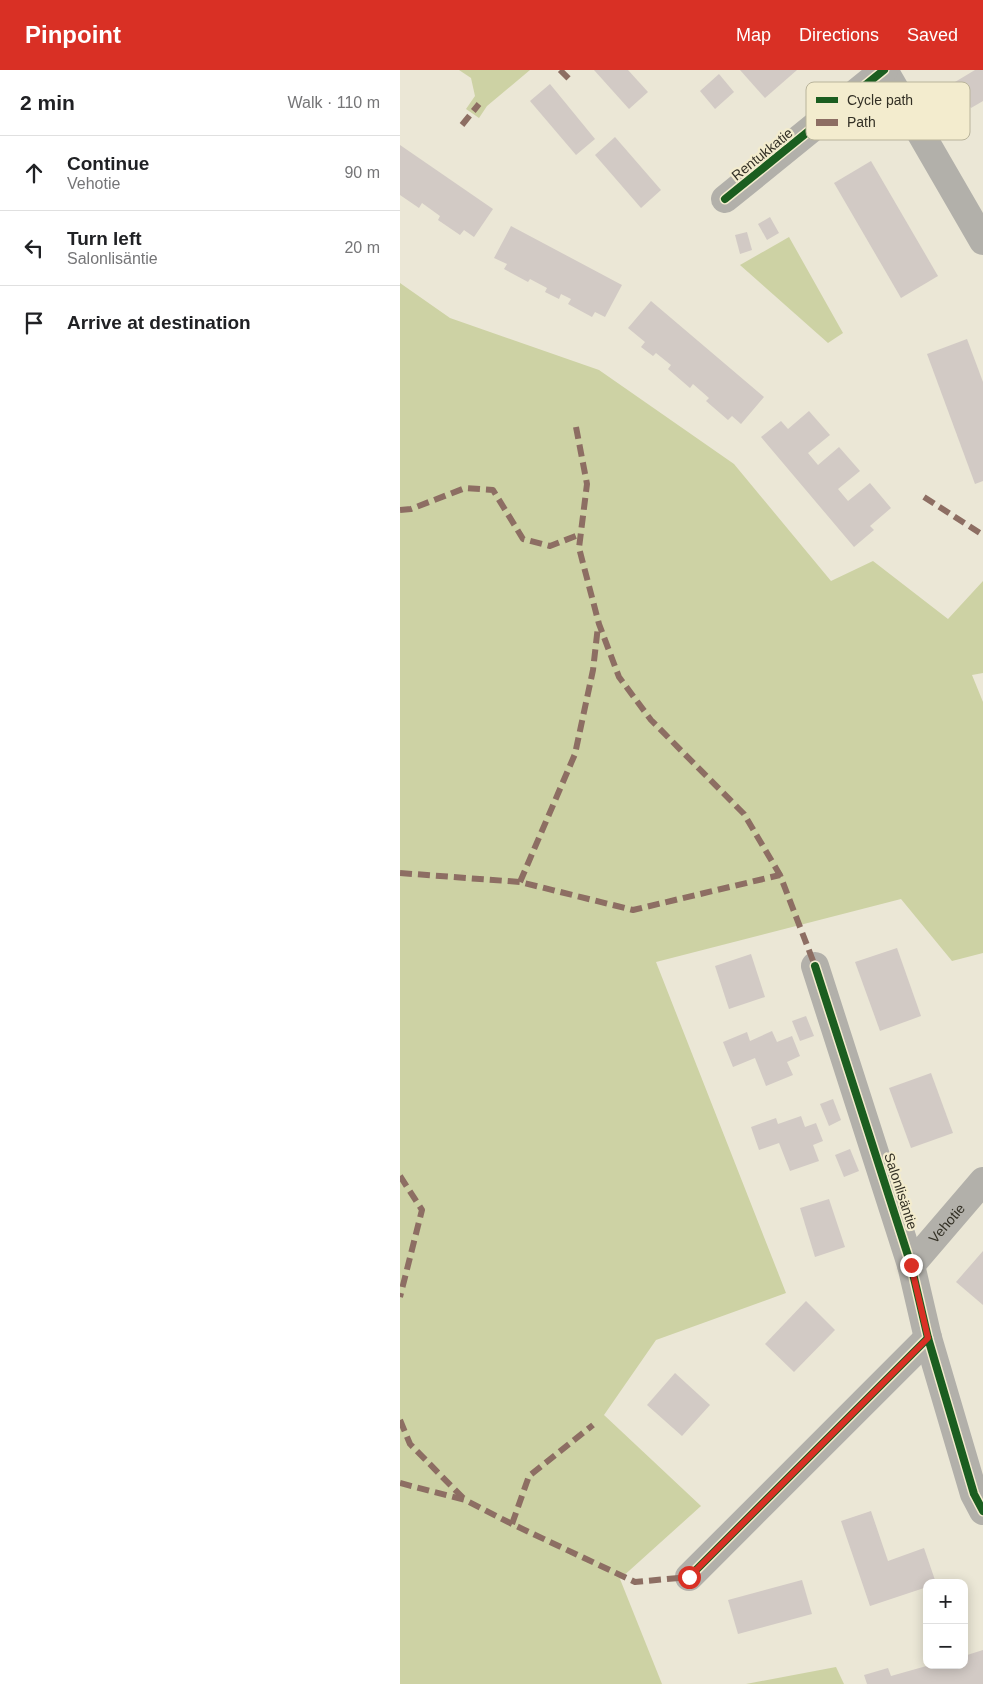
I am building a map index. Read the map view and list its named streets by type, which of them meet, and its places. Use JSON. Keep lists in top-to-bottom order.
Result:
{
  "streets": {
    "street": ["Rentukkatie", "Salonlisäntie", "Vehotie"]
  },
  "crossings": [
    ["Salonlisäntie", "Vehotie"]
  ],
  "legend": ["Cycle path", "Path"],
  "page": {
    "header": "Pinpoint",
    "nav": ["Map", "Directions", "Saved"],
    "heading": ["2 min", "Walk · 110 m"],
    "list": [
      ["Continue", "Vehotie", "90 m"],
      ["Turn left", "Salonlisäntie", "20 m"],
      "Arrive at destination"
    ],
    "map_buttons": ["+", "−"]
  }
}
